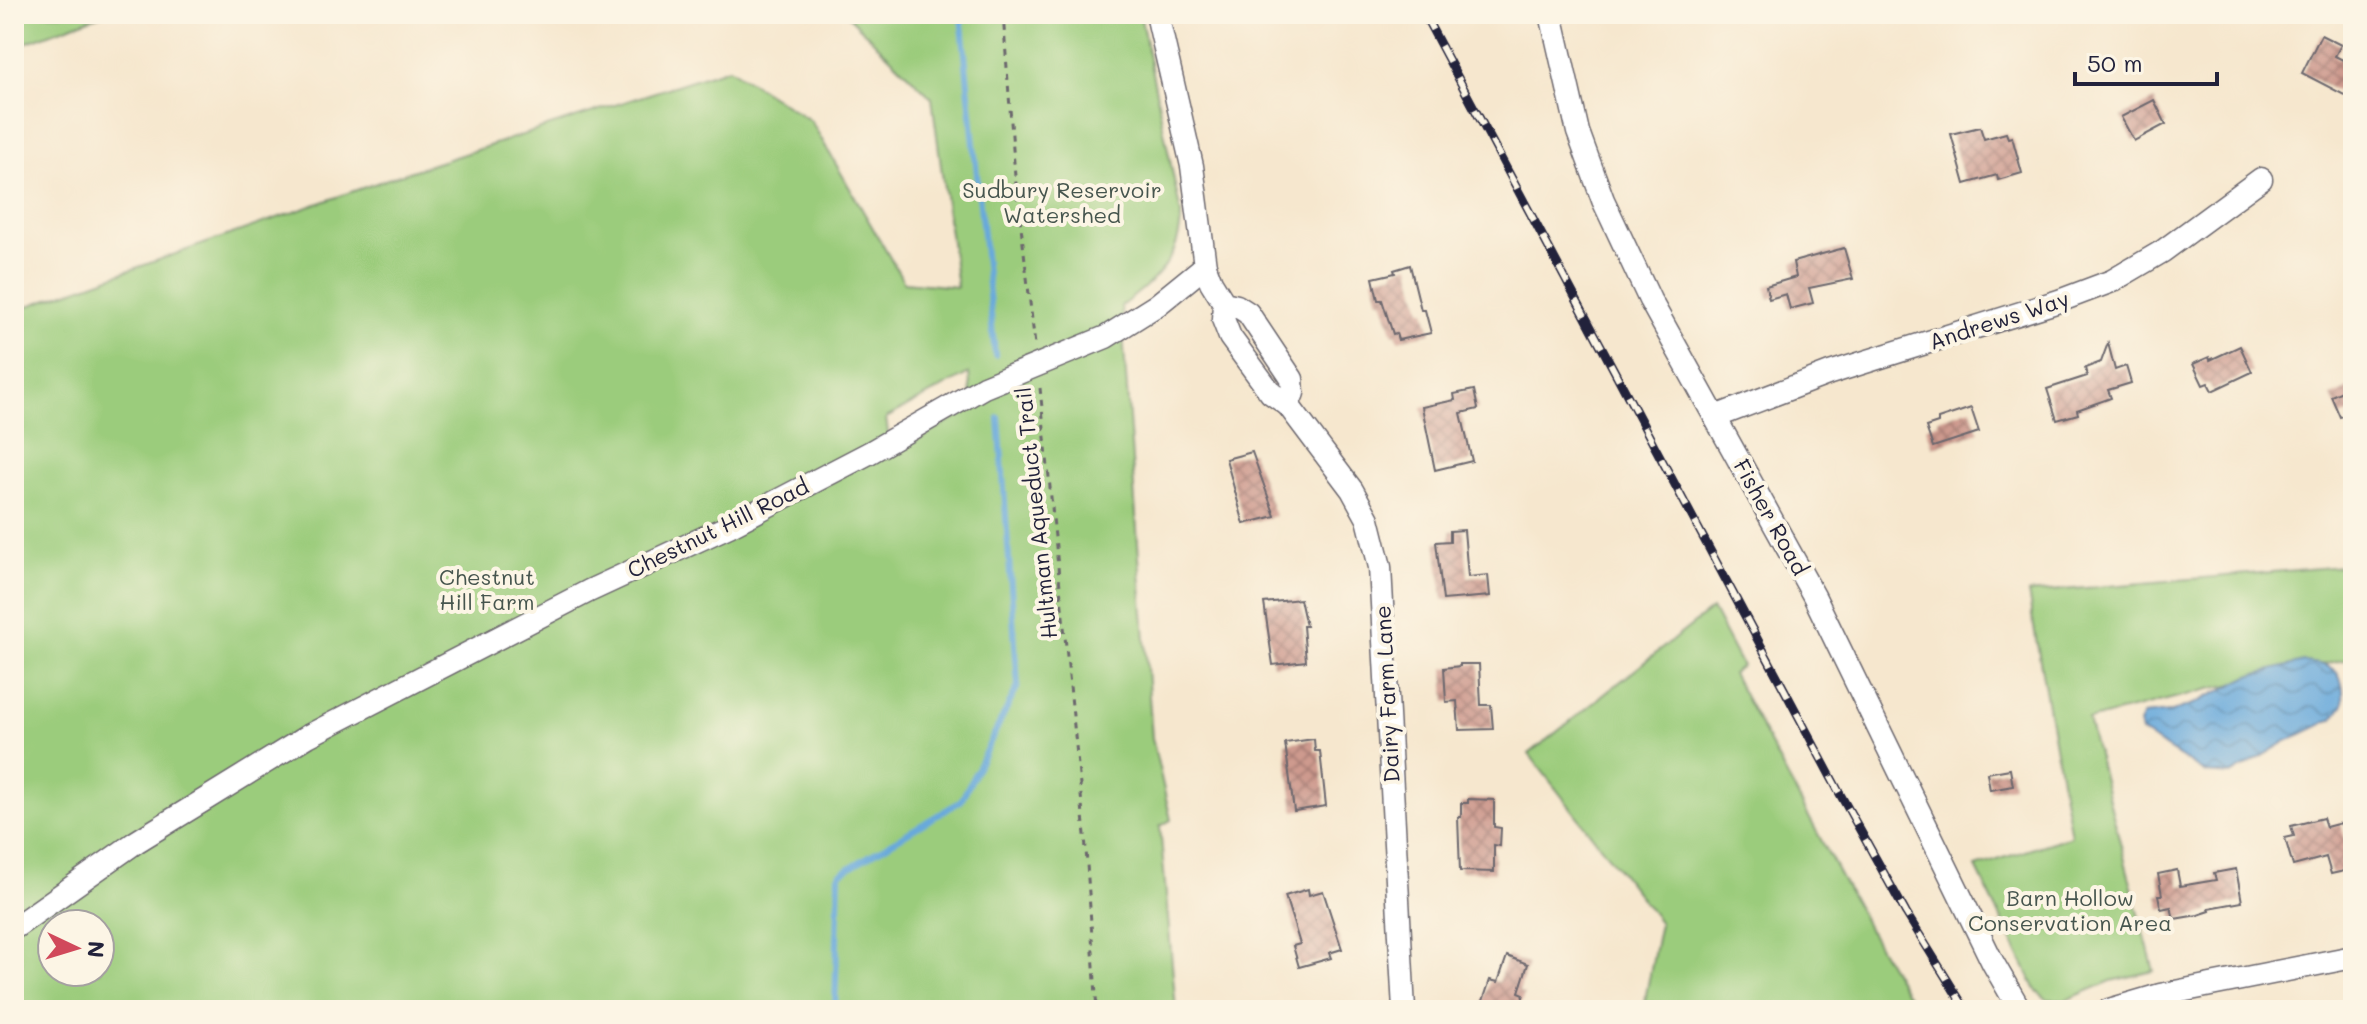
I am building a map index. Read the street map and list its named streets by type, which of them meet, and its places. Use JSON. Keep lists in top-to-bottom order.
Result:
{
  "streets": {
    "street": [
      "Andrews Way",
      "Fisher Road",
      "Chestnut Hill Road",
      "Dairy Farm Lane"
    ],
    "path": ["Hultman Aqueduct Trail"]
  },
  "crossings": [
    ["Andrews Way", "Fisher Road"],
    ["Hultman Aqueduct Trail", "Chestnut Hill Road"],
    ["Chestnut Hill Road", "Dairy Farm Lane"]
  ],
  "parks": ["Sudbury Reservoir Watershed", "Chestnut Hill Farm", "Barn Hollow Conservation Area"],
  "scale_bar": "50 m",
  "north": "right"
}
